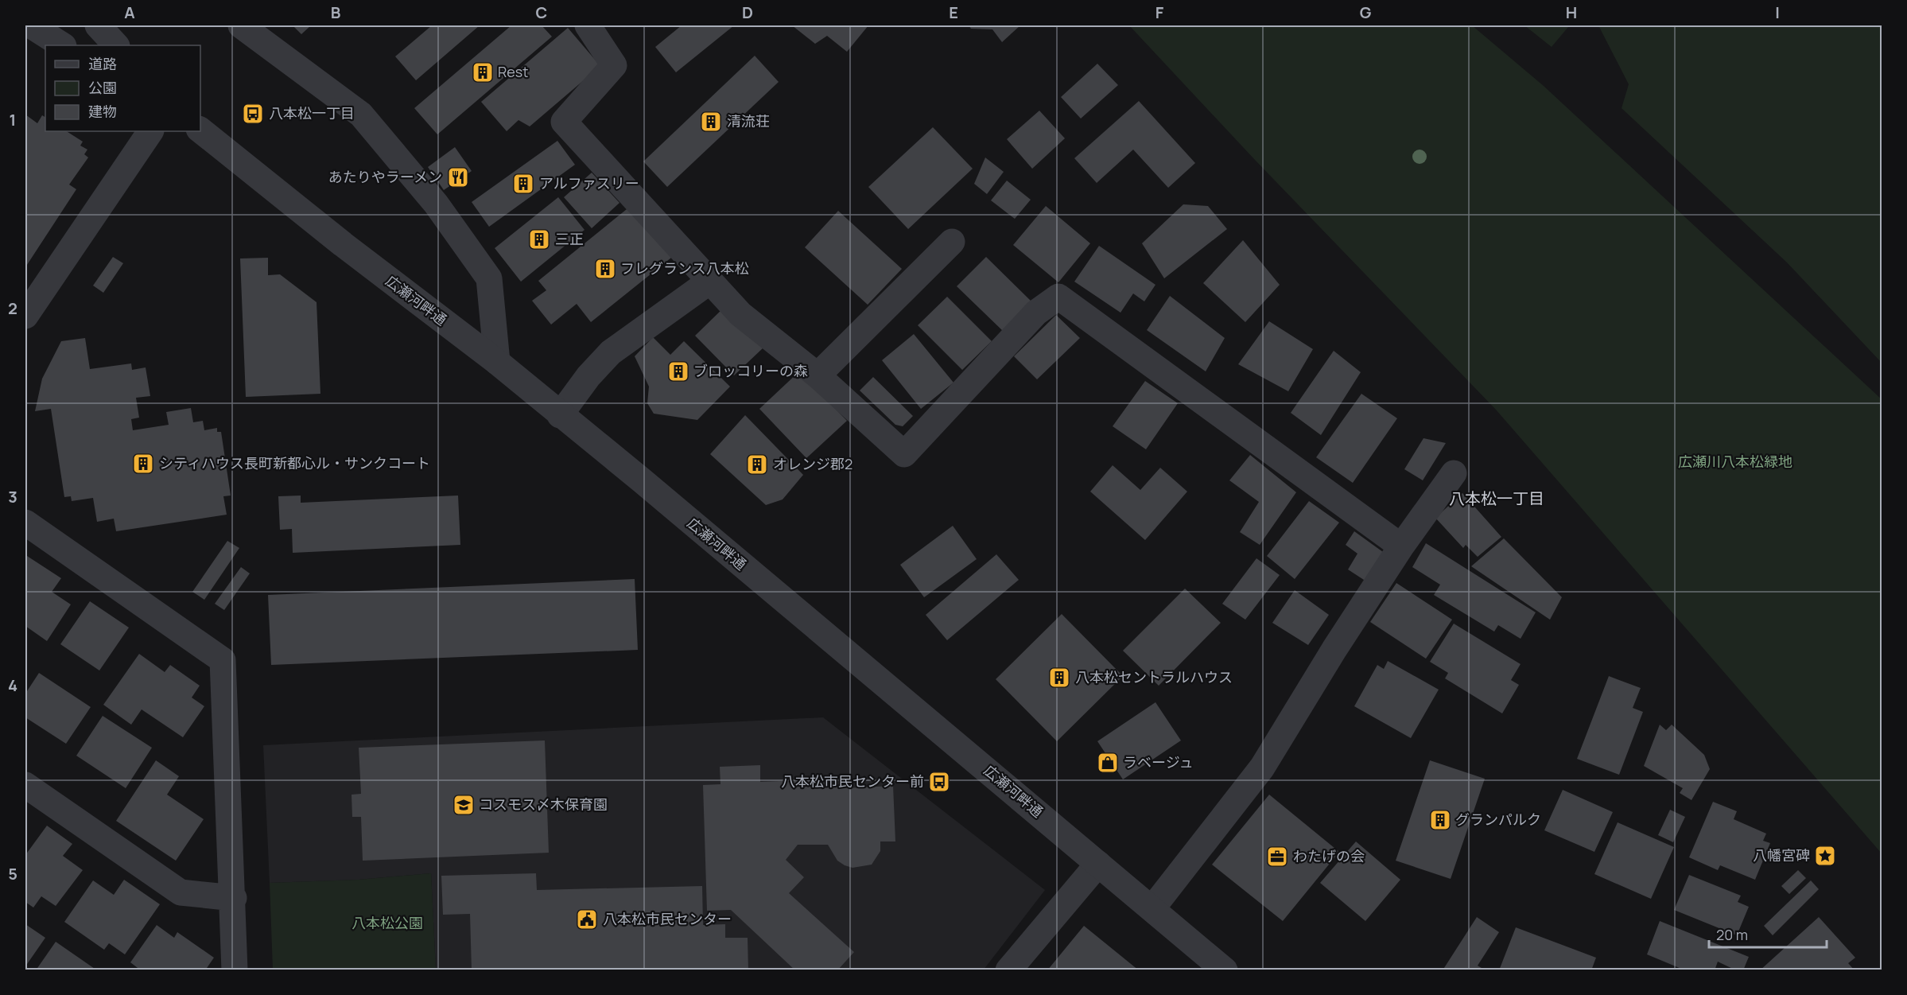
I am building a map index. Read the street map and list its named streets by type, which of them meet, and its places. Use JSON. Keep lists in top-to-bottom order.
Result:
{
  "streets": {
    "street": ["広瀬河畔通"]
  },
  "districts": ["八本松一丁目"],
  "parks": ["広瀬川八本松緑地", "八本松公園"],
  "places": {
    "building": [
      "Rest",
      "清流荘",
      "アルファスリー",
      "三正",
      "フレグランス八本松",
      "ブロッコリーの森",
      "シティハウス長町新都心ル・サンクコート",
      "オレンジ郡2",
      "八本松セントラルハウス",
      "グランパルク"
    ],
    "bus stop": ["八本松一丁目", "八本松市民センター前"],
    "restaurant": ["あたりやラーメン"],
    "shop": ["ラベージュ"],
    "school or university": ["コスモス〆木保育園"],
    "place": ["八幡宮碑"],
    "office": ["わたげの会"],
    "public building": ["八本松市民センター"]
  },
  "legend": ["道路", "公園", "建物"],
  "scale_bar": "20 m",
  "grid": {
    "columns": [
      "A",
      "B",
      "C",
      "D",
      "E",
      "F",
      "G",
      "H",
      "I"
    ],
    "rows": [
      "1",
      "2",
      "3",
      "4",
      "5"
    ]
  }
}
